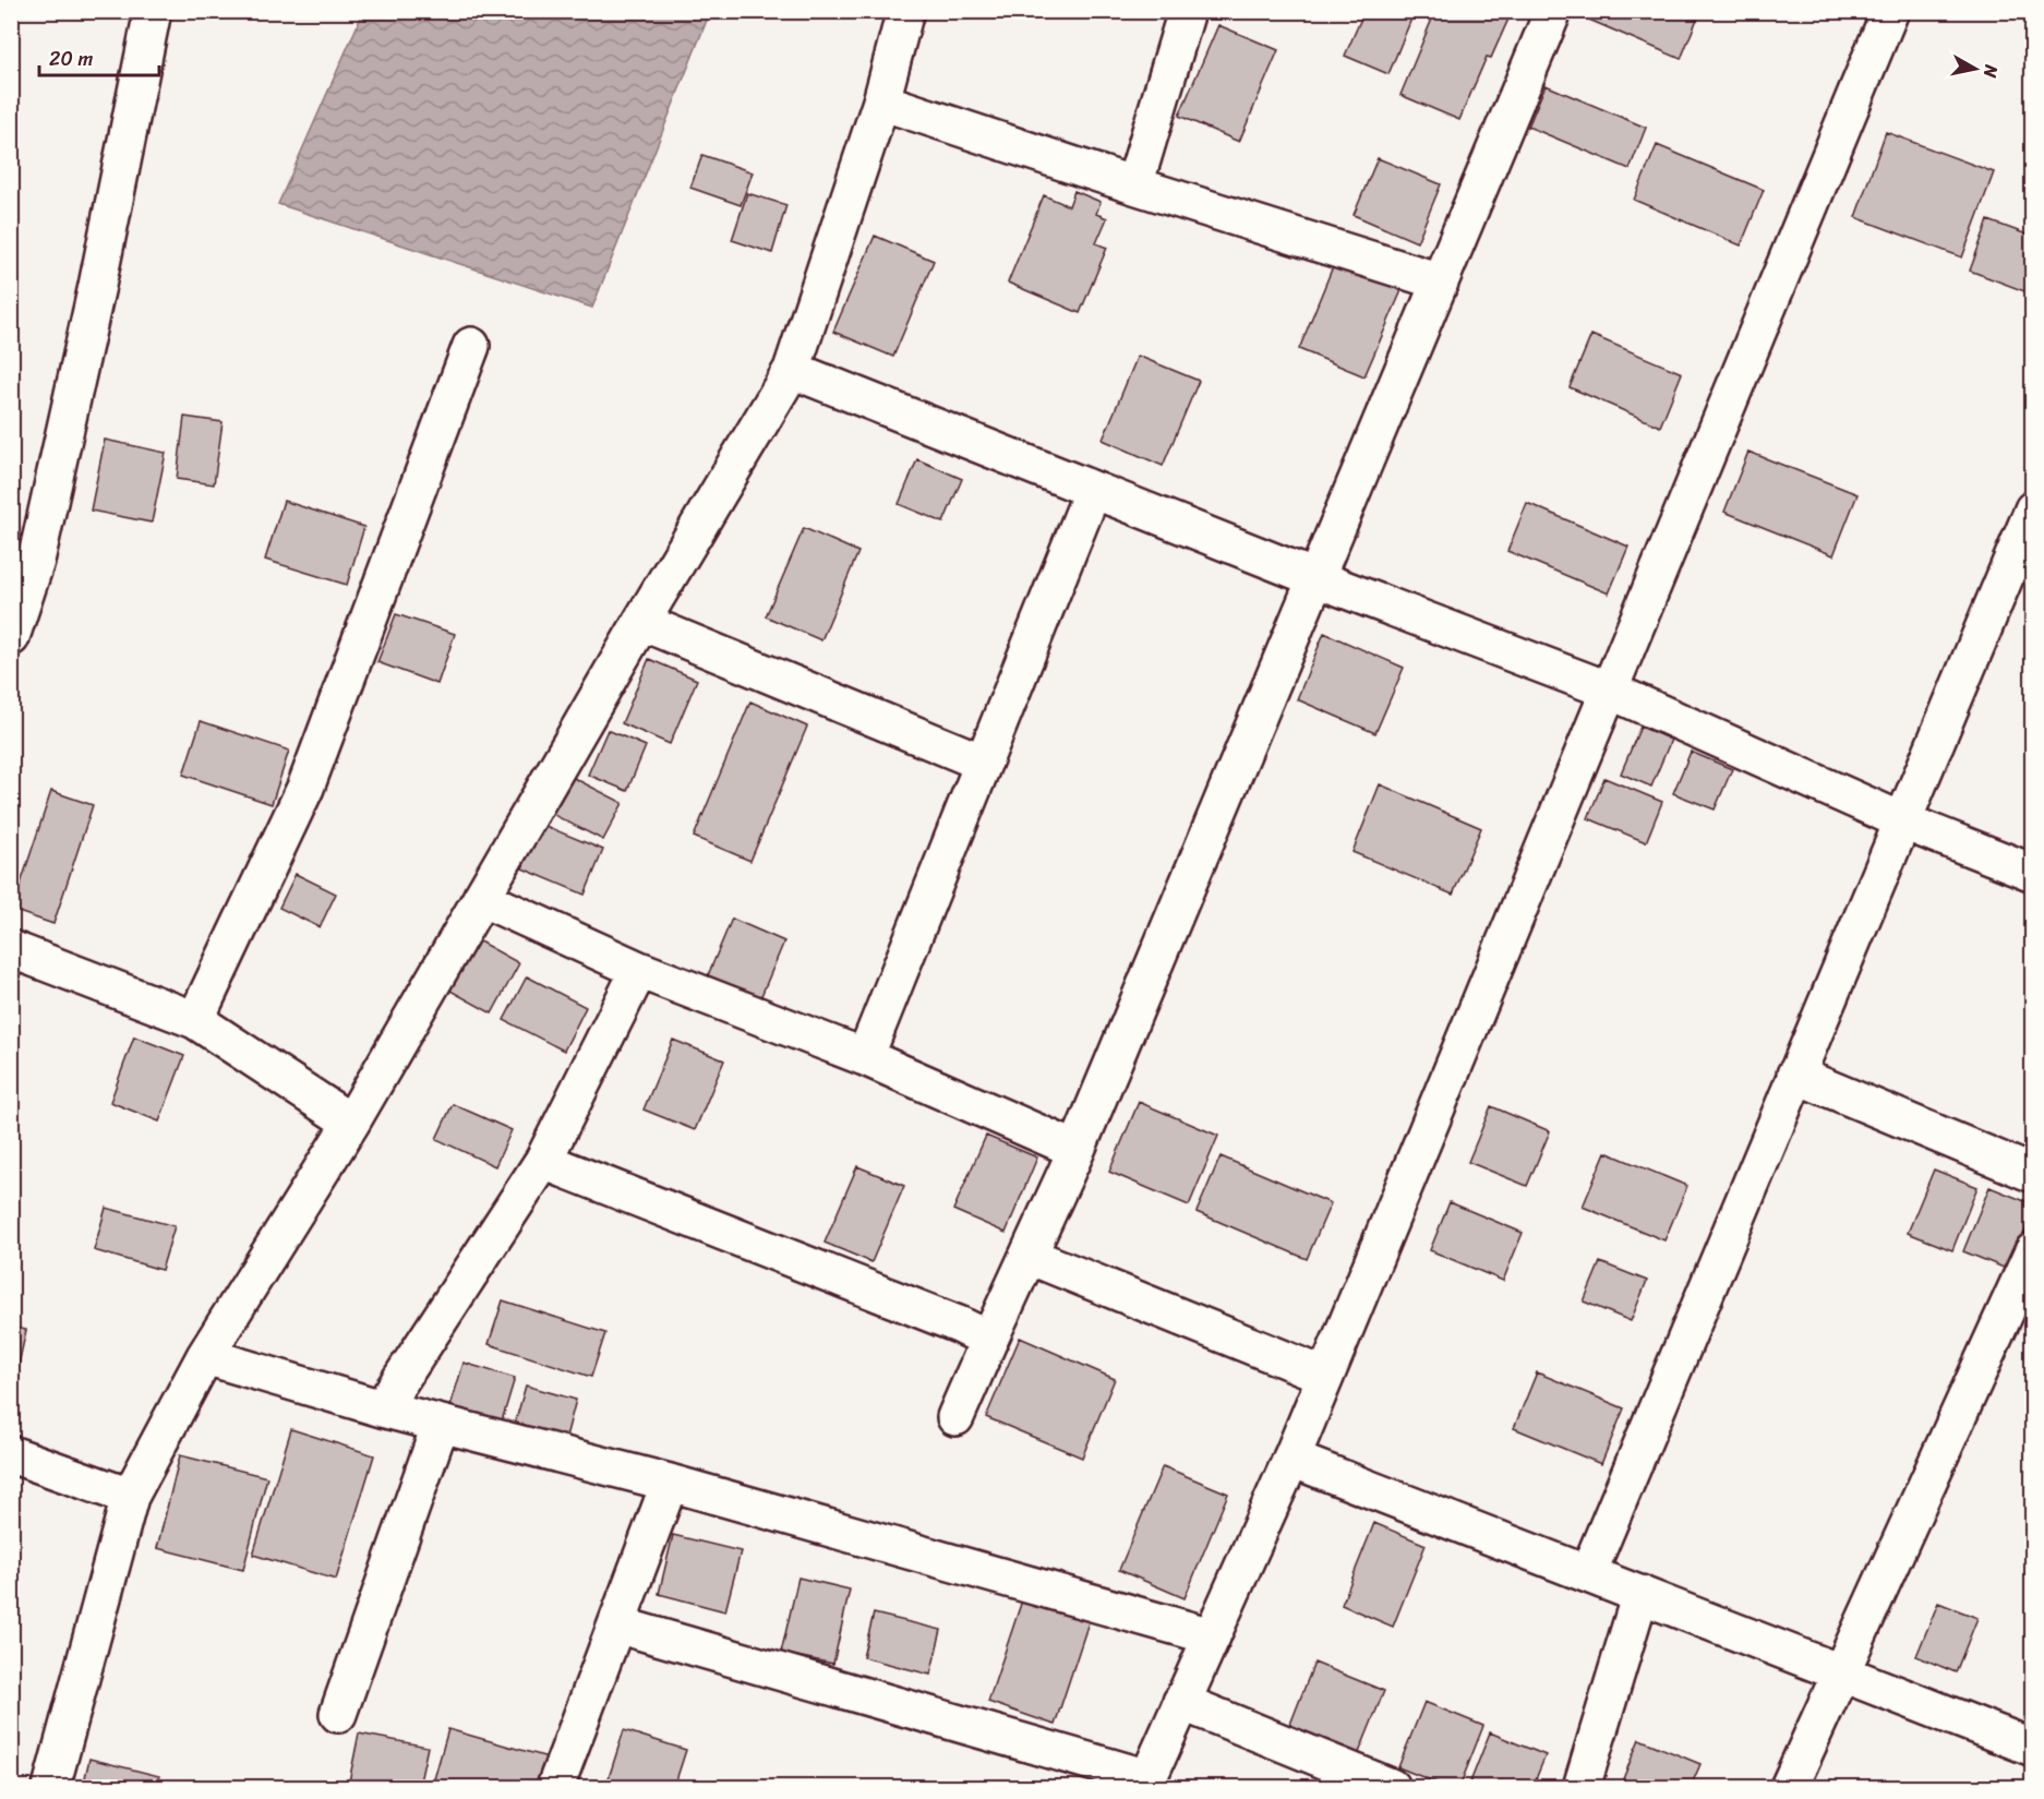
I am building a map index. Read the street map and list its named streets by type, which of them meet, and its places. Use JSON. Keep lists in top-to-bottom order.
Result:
{
  "scale_bar": "20 m",
  "north": "right"
}
